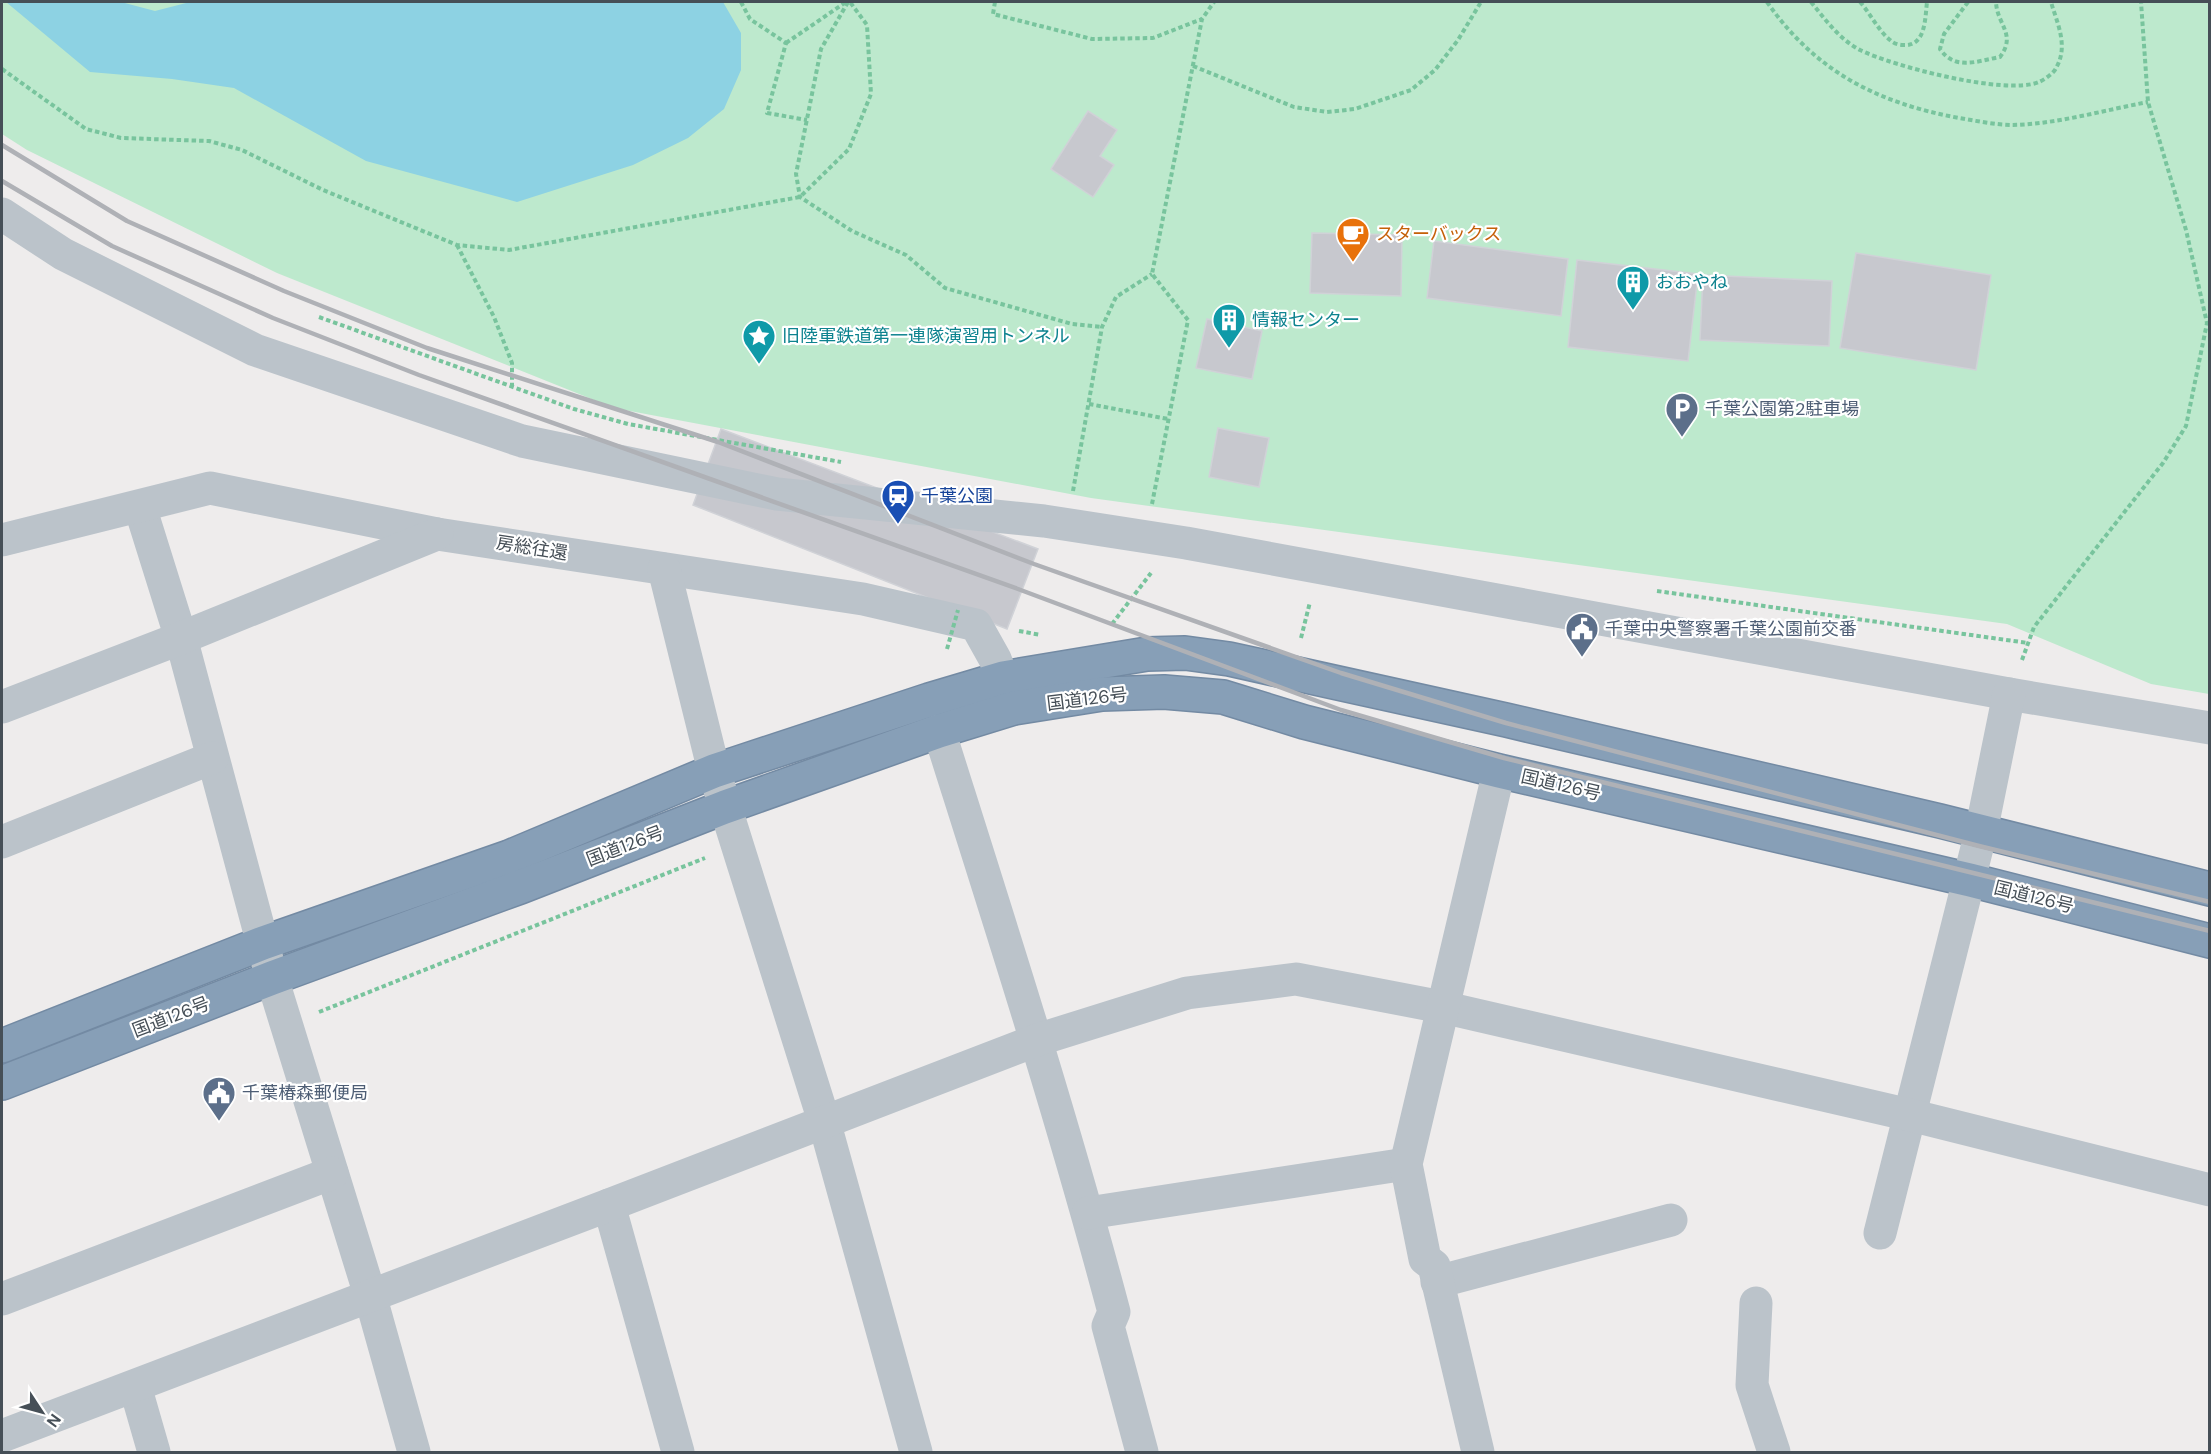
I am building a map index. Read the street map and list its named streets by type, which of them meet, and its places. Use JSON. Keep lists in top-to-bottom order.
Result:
{
  "streets": {
    "highway": ["国道126号"],
    "street": ["房総往還"]
  },
  "crossings": [
    ["房総往還", "国道126号"]
  ],
  "places": {
    "cafe": ["スターバックス"],
    "building": ["おおやね", "情報センター"],
    "place": ["旧陸軍鉄道第一連隊演習用トンネル"],
    "parking": ["千葉公園第2駐車場"],
    "station": ["千葉公園"],
    "public building": ["千葉中央警察署千葉公園前交番", "千葉椿森郵便局"]
  },
  "north": "bottom right"
}
